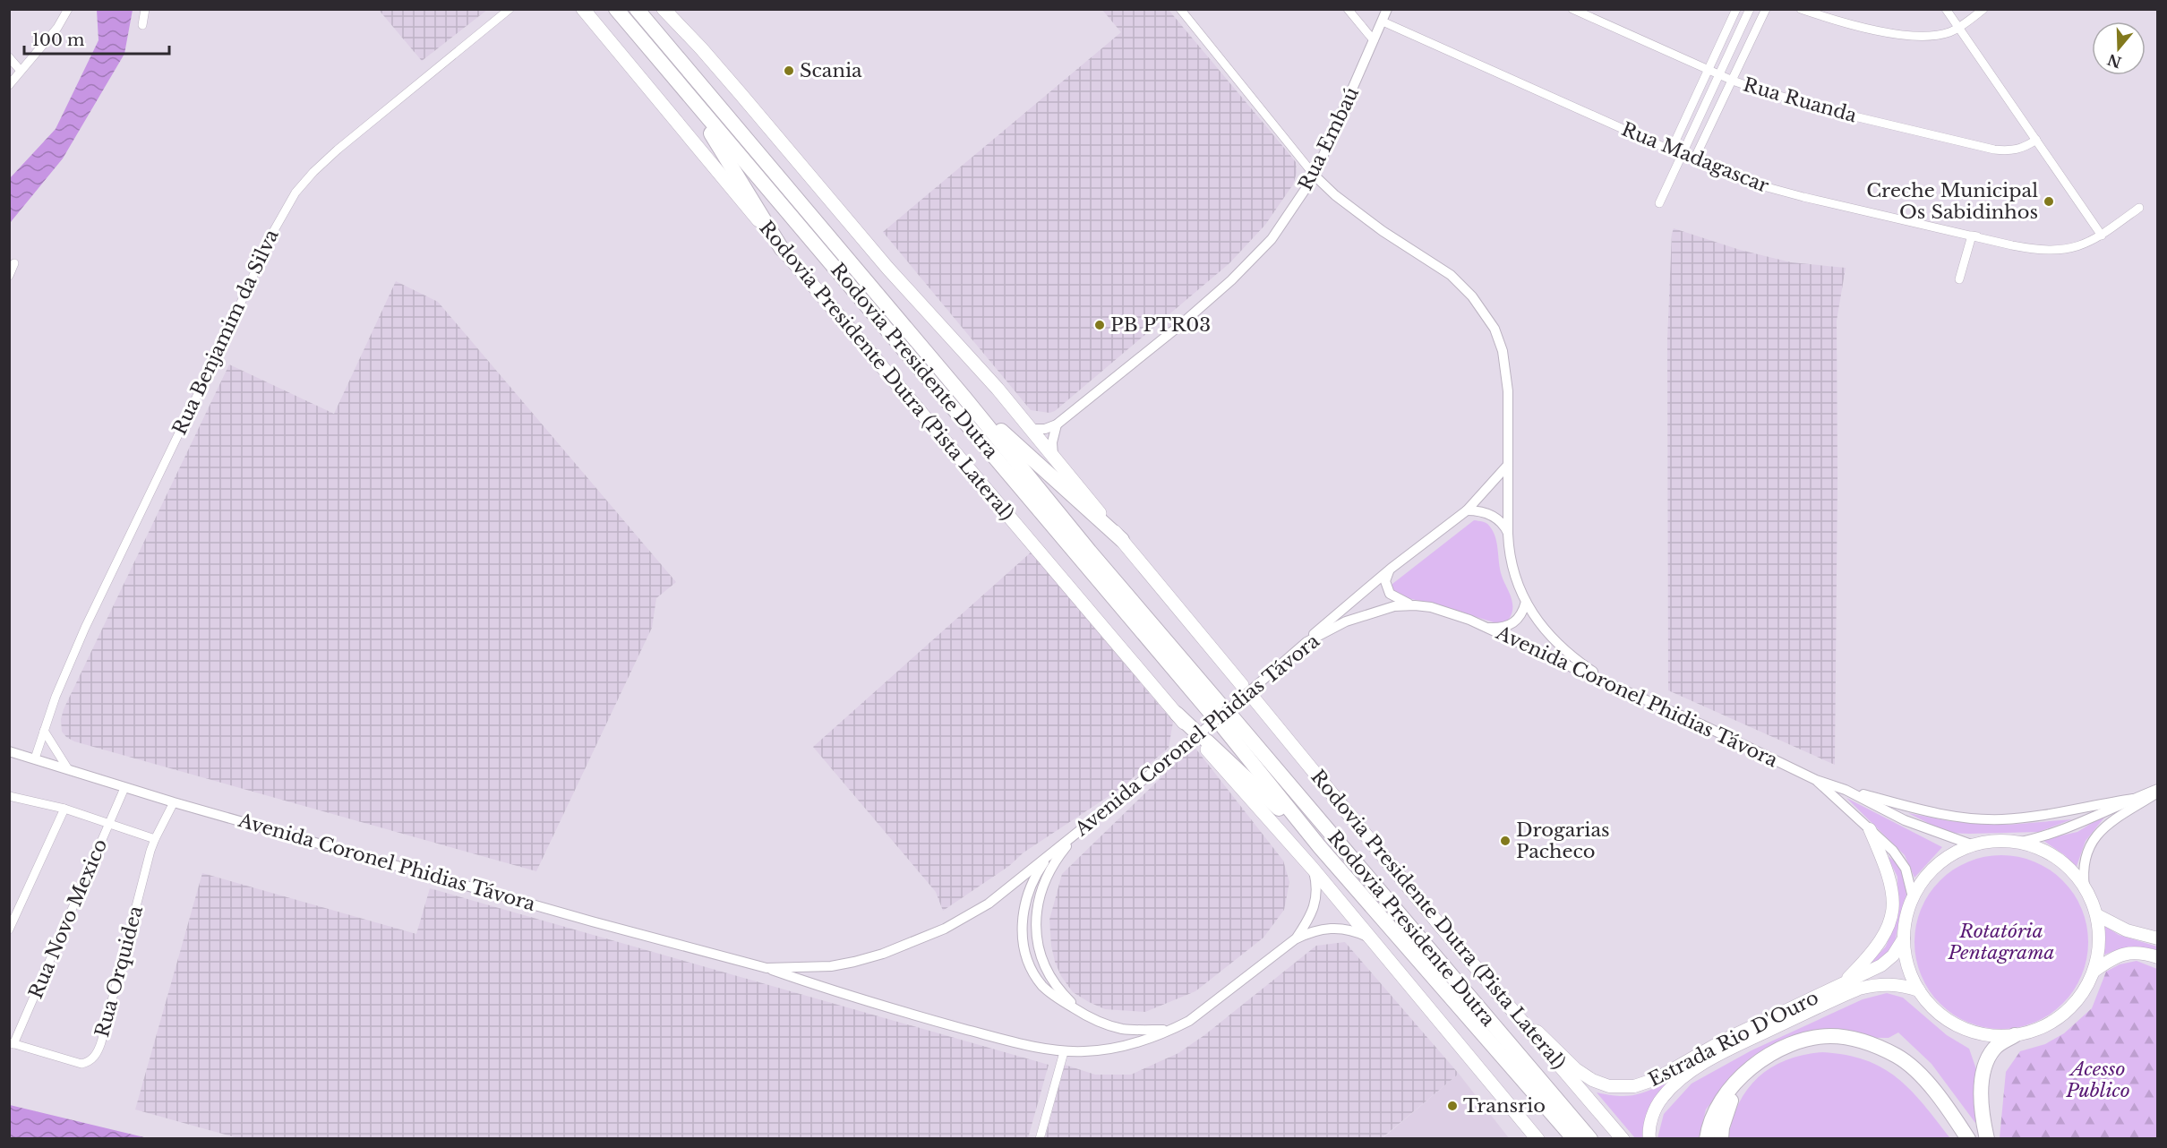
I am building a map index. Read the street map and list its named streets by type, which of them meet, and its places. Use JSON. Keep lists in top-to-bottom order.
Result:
{
  "streets": {
    "highway": ["Rodovia Presidente Dutra", "Rodovia Presidente Dutra (Pista Lateral)"],
    "main road": ["Estrada Rio D'Ouro"],
    "street": [
      "Rua Ruanda",
      "Rua Embaú",
      "Rua Madagascar",
      "Rua Benjamim da Silva",
      "Avenida Coronel Phidias Távora",
      "Rua Novo Mexico",
      "Rua Orquidea"
    ]
  },
  "crossings": [
    ["Rua Embaú", "Rua Madagascar"],
    ["Rua Benjamim da Silva", "Avenida Coronel Phidias Távora"],
    ["Rodovia Presidente Dutra (Pista Lateral)", "Estrada Rio D'Ouro"],
    ["Avenida Coronel Phidias Távora", "Rua Novo Mexico"],
    ["Avenida Coronel Phidias Távora", "Rua Orquidea"],
    ["Rua Novo Mexico", "Rua Orquidea"]
  ],
  "parks": ["Rotatória Pentagrama", "Acesso Publico"],
  "places": [
    "Scania",
    "Creche Municipal Os Sabidinhos",
    "PB PTR03",
    "Drogarias Pacheco",
    "Transrio"
  ],
  "scale_bar": "100 m",
  "north": "bottom"
}
